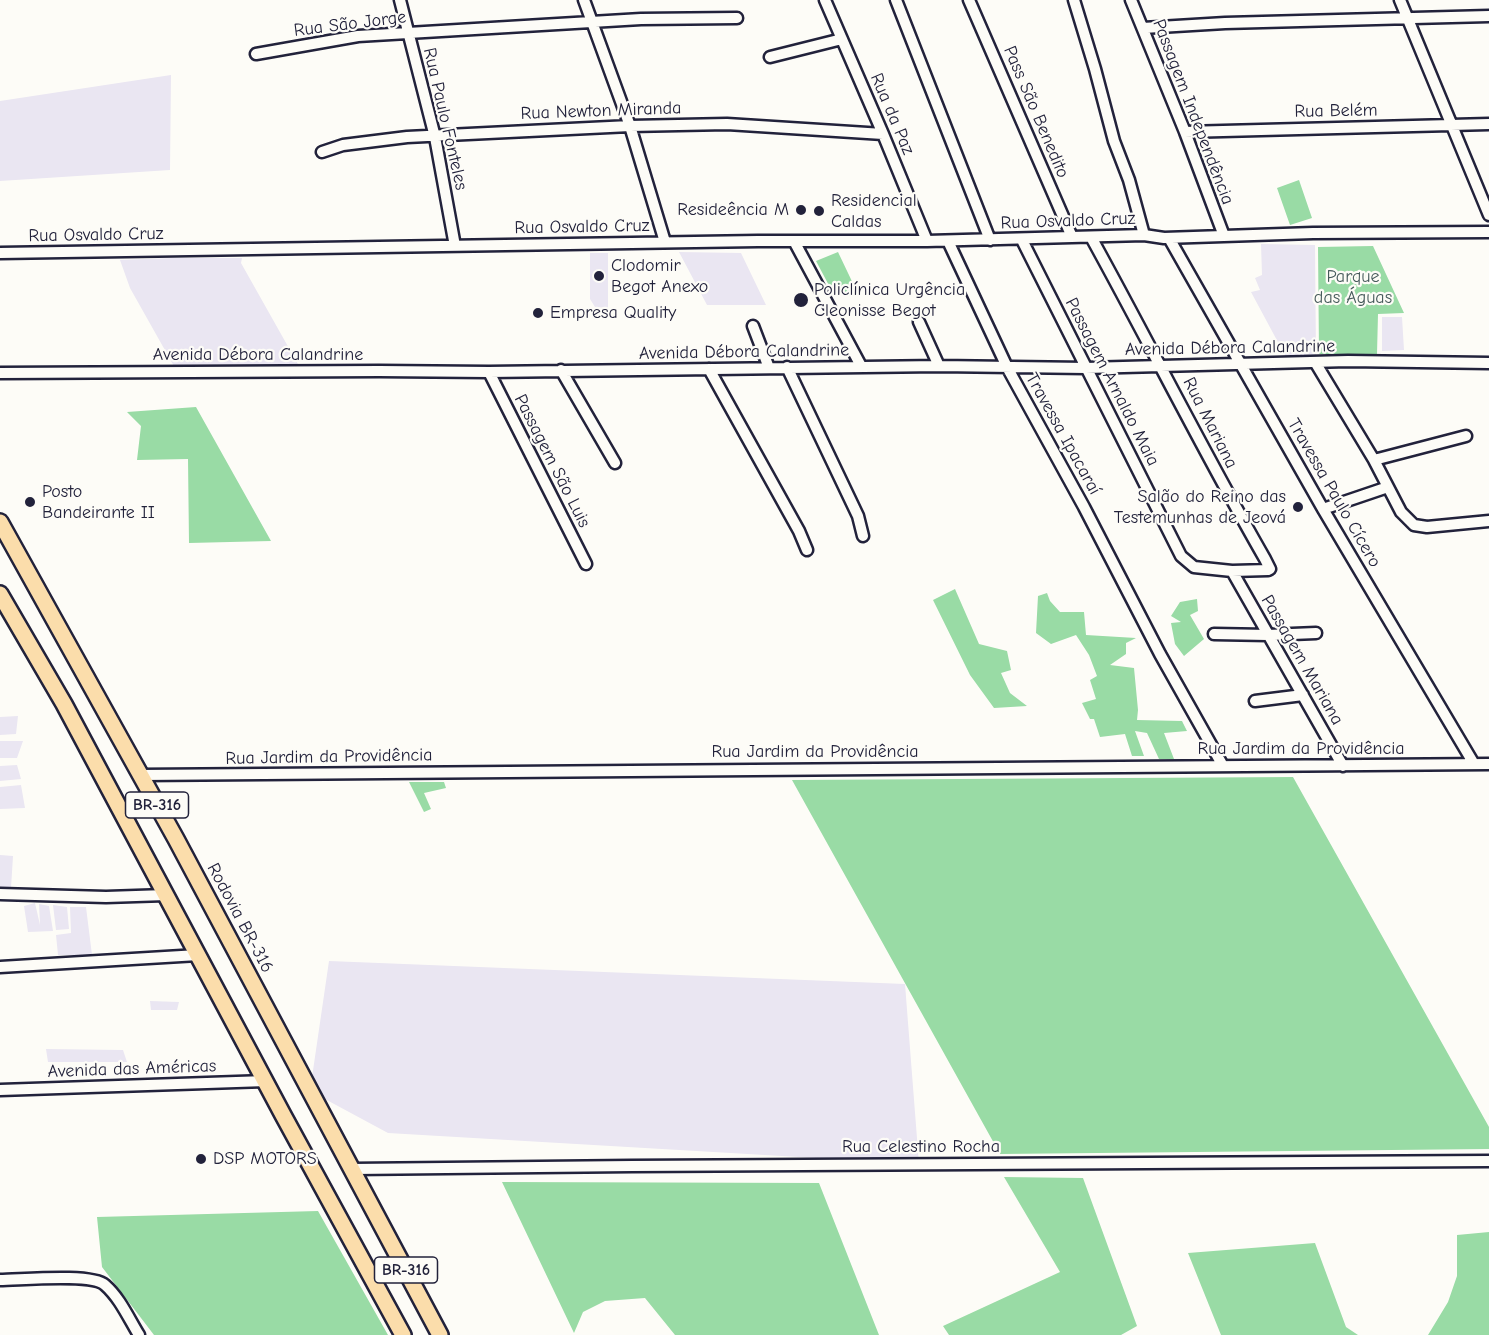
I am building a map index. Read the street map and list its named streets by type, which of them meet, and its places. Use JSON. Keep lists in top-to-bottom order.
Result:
{
  "streets": {
    "highway": ["BR-316", "Rodovia BR-316"],
    "street": [
      "Rua São Jorge",
      "Rua Newton Miranda",
      "Rua Belém",
      "Pass São Benedito",
      "Passagem Independência",
      "Rua da Paz",
      "Rua Paulo Fonteles",
      "Rua Osvaldo Cruz",
      "Avenida Débora Calandrine",
      "Passagem Arnaldo Maia",
      "Rua Mariana",
      "Travessa Ipacaraí",
      "Passagem São Luis",
      "Travessa Paulo Cícero",
      "Passagem Mariana",
      "Rua Jardim da Providência",
      "Avenida das Américas",
      "Rua Celestino Rocha"
    ]
  },
  "crossings": [
    ["Rua São Jorge", "Rua Paulo Fonteles"],
    ["Rua Newton Miranda", "Rua da Paz"],
    ["Rua Newton Miranda", "Rua Paulo Fonteles"],
    ["Rua Belém", "Passagem Independência"],
    ["Pass São Benedito", "Rua Osvaldo Cruz"],
    ["Passagem Independência", "Rua Osvaldo Cruz"],
    ["Rua da Paz", "Rua Osvaldo Cruz"],
    ["Rua Paulo Fonteles", "Rua Osvaldo Cruz"],
    ["Rua Osvaldo Cruz", "Passagem Arnaldo Maia"],
    ["Rua Osvaldo Cruz", "Rua Mariana"],
    ["Rua Osvaldo Cruz", "Travessa Ipacaraí"],
    ["Rua Osvaldo Cruz", "Travessa Paulo Cícero"],
    ["Avenida Débora Calandrine", "Passagem Arnaldo Maia"],
    ["Avenida Débora Calandrine", "Rua Mariana"],
    ["Avenida Débora Calandrine", "Travessa Ipacaraí"],
    ["Avenida Débora Calandrine", "Passagem São Luis"],
    ["Avenida Débora Calandrine", "Travessa Paulo Cícero"],
    ["Passagem Arnaldo Maia", "Rua Mariana"],
    ["Passagem Arnaldo Maia", "Passagem Mariana"],
    ["Rua Mariana", "Passagem Mariana"],
    ["Travessa Ipacaraí", "Rua Jardim da Providência"],
    ["Travessa Paulo Cícero", "Rua Jardim da Providência"],
    ["Passagem Mariana", "Rua Jardim da Providência"],
    ["Rua Jardim da Providência", "Rodovia BR-316"],
    ["BR-316", "Avenida das Américas"],
    ["Rodovia BR-316", "Rua Celestino Rocha"]
  ],
  "parks": ["Parque das Águas"],
  "places": [
    "Resideência M",
    "Residencial Caldas",
    "Clodomir Begot Anexo",
    "Policlínica Urgência Cleonisse Begot",
    "Empresa Quality",
    "Posto Bandeirante II",
    "Salão do Reino das Testemunhas de Jeová",
    "DSP MOTORS"
  ]
}
